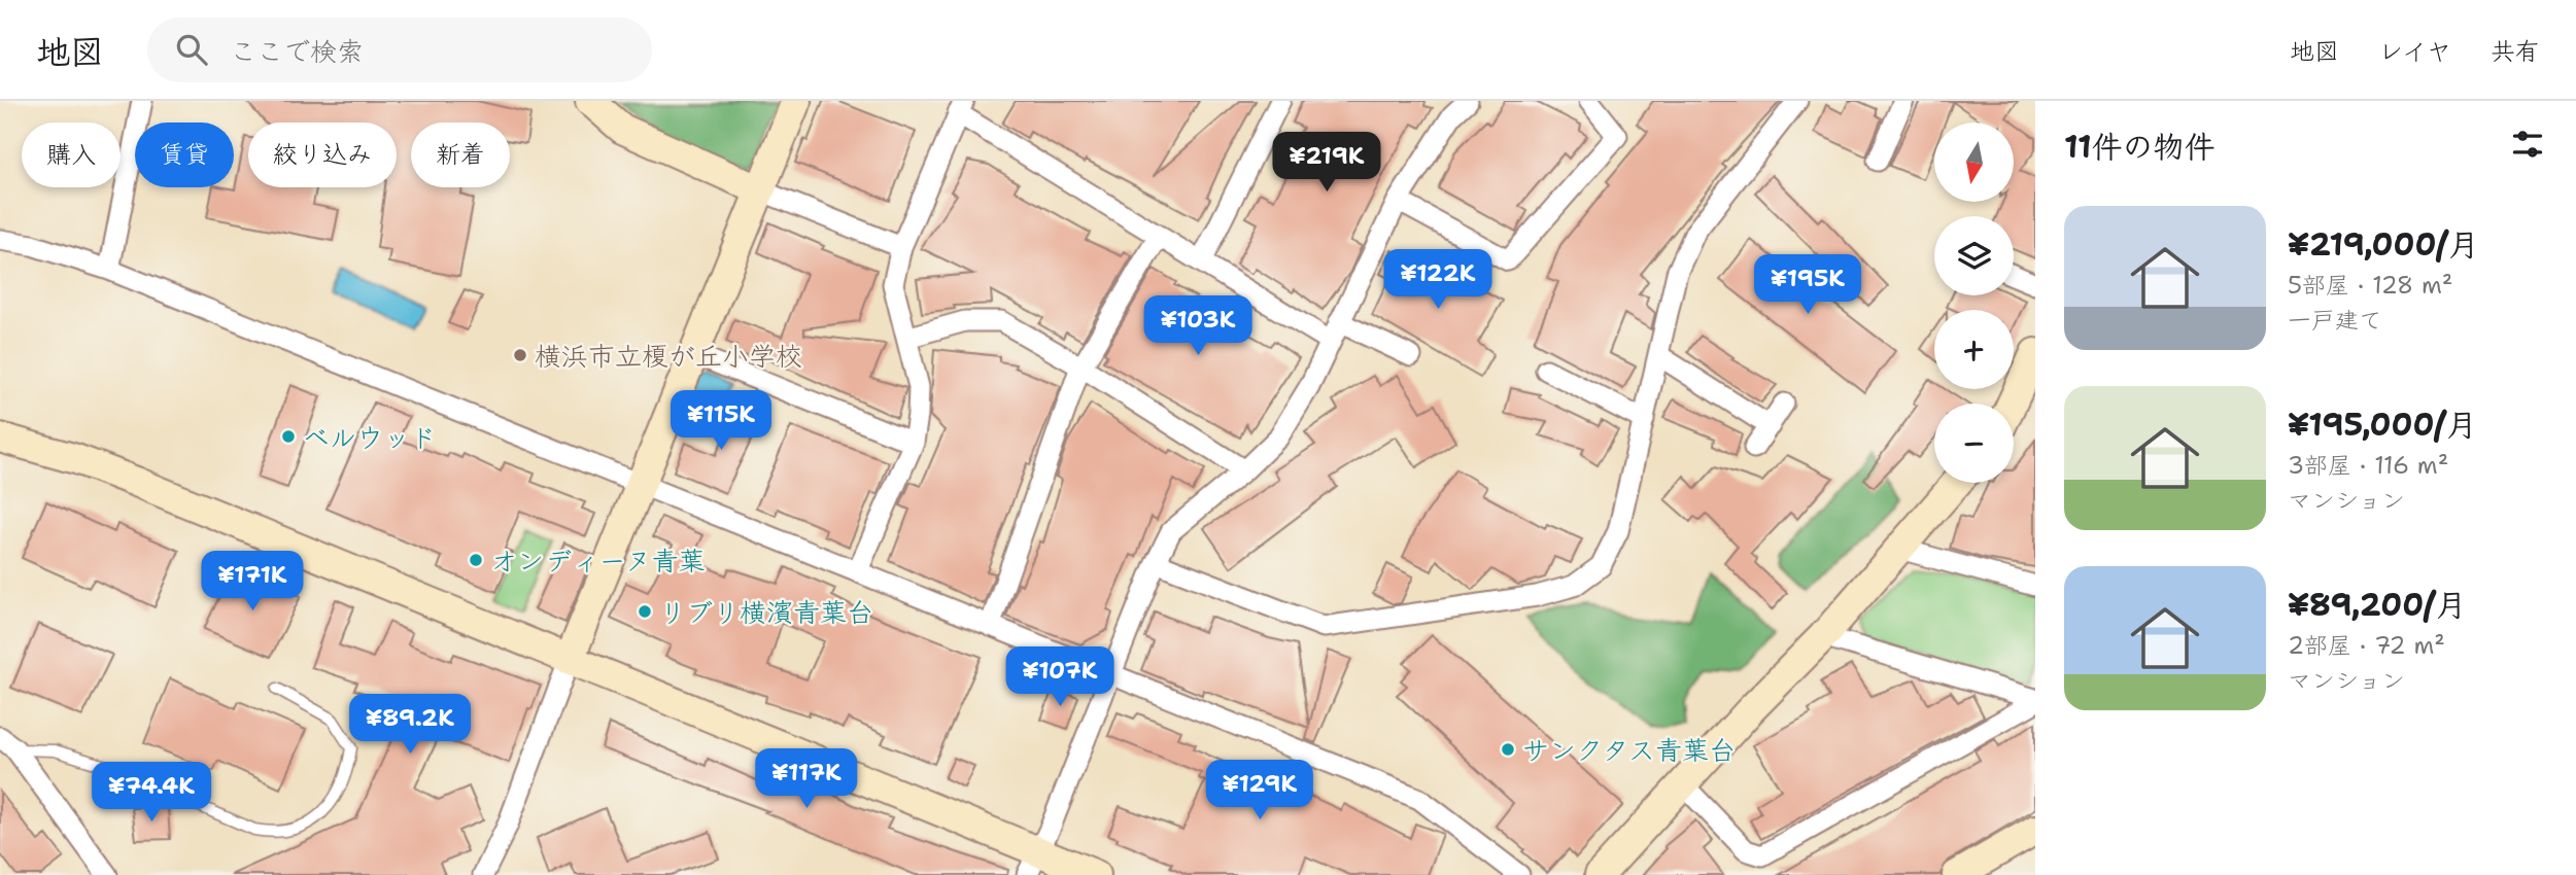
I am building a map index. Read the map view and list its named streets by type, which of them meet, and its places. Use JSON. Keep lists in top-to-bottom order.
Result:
{
  "places": [
    "横浜市立榎が丘小学校",
    "ベルウッド",
    "オンディーヌ青葉",
    "リブリ横濱青葉台",
    "サンクタス青葉台"
  ],
  "north": "bottom",
  "page": {
    "header": "地図",
    "search": "ここで検索",
    "nav": ["地図", "レイヤ", "共有"],
    "heading": "11件の物件",
    "map_buttons": ["+", "−"],
    "chip": [
      "購入",
      "賃貸",
      "絞り込み",
      "新着"
    ],
    "price": [
      "¥219K",
      "¥122K",
      "¥195K",
      "¥103K",
      "¥115K",
      "¥171K",
      "¥107K",
      "¥89.2K",
      "¥117K",
      "¥129K",
      "¥74.4K"
    ],
    "list": [
      {
        "name": "¥219,000/月",
        "note": "5部屋 · 128 m² · 一戸建て"
      },
      {
        "name": "¥195,000/月",
        "note": "3部屋 · 116 m² · マンション"
      },
      {
        "name": "¥89,200/月",
        "note": "2部屋 · 72 m² · マンション"
      }
    ]
  }
}
